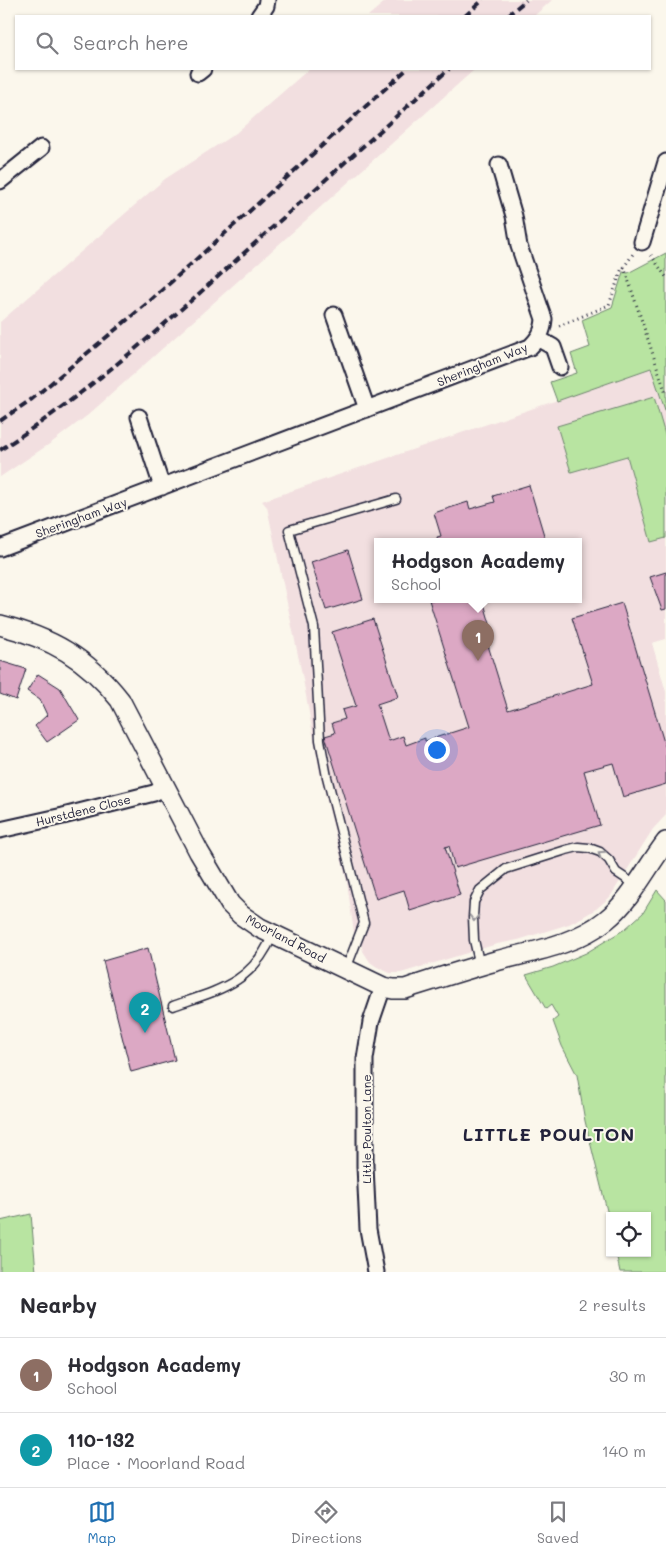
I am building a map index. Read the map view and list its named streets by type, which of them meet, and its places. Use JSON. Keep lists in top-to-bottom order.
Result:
{
  "streets": {
    "street": [
      "Sheringham Way",
      "Hurstdene Close",
      "Moorland Road",
      "Little Poulton Lane"
    ]
  },
  "crossings": [
    ["Hurstdene Close", "Moorland Road"],
    ["Moorland Road", "Little Poulton Lane"]
  ],
  "districts": ["LITTLE POULTON"],
  "page": {
    "search": "Search here",
    "popup": ["Hodgson Academy", "School"],
    "pins": ["1", "2"],
    "heading": ["Nearby", "2 results"],
    "list": [
      {
        "mark": "1",
        "name": "Hodgson Academy",
        "note": "School",
        "value": "30 m"
      },
      {
        "mark": "2",
        "name": "110-132",
        "note": "Place · Moorland Road",
        "value": "140 m"
      }
    ],
    "nav": ["Map", "Directions", "Saved"]
  }
}
